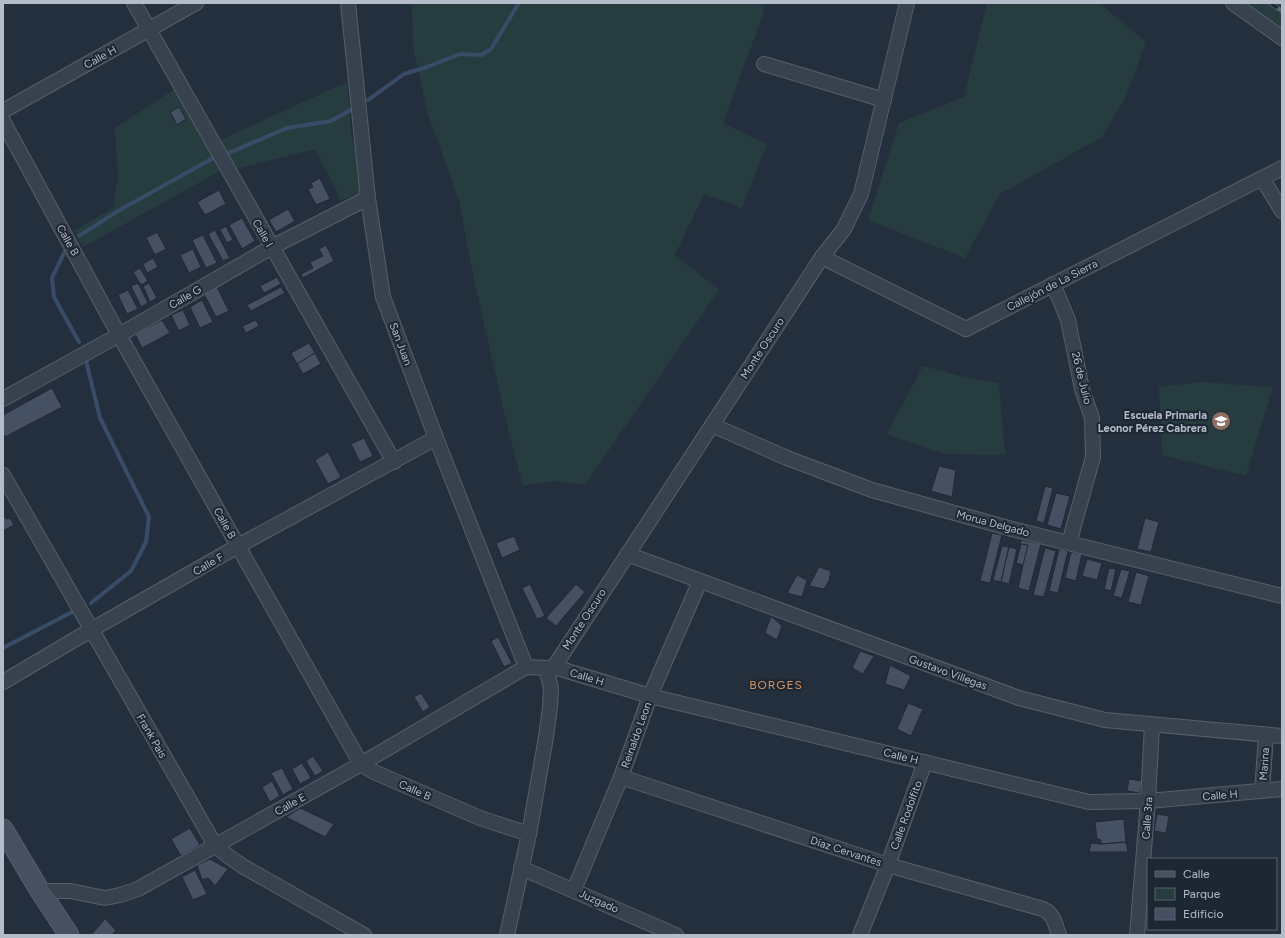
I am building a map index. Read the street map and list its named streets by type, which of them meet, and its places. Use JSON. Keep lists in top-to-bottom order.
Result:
{
  "streets": {
    "street": [
      "Calle H",
      "Calle I",
      "Calle B",
      "Callejón de La Sierra",
      "Calle G",
      "San Juan",
      "Monte Oscuro",
      "26 de Julio",
      "Morua Delgado",
      "Calle F",
      "Gustavo Villegas",
      "Reinaldo Leon",
      "Frank Pais",
      "Marina",
      "Calle E",
      "Calle Rodolfito",
      "Calle 3ra",
      "Díaz Cervantes",
      "Juzgado"
    ]
  },
  "crossings": [
    ["Calle H", "Calle I"],
    ["Calle H", "San Juan"],
    ["Calle H", "Monte Oscuro"],
    ["Calle H", "Reinaldo Leon"],
    ["Calle H", "Marina"],
    ["Calle H", "Calle E"],
    ["Calle H", "Calle Rodolfito"],
    ["Calle H", "Calle 3ra"],
    ["Calle I", "Calle G"],
    ["Calle I", "Calle F"],
    ["Calle B", "Calle G"],
    ["Calle B", "Calle F"],
    ["Calle B", "Calle E"],
    ["Callejón de La Sierra", "Monte Oscuro"],
    ["Callejón de La Sierra", "26 de Julio"],
    ["Calle G", "San Juan"],
    ["San Juan", "Calle F"],
    ["San Juan", "Calle E"],
    ["Monte Oscuro", "Morua Delgado"],
    ["Monte Oscuro", "Gustavo Villegas"],
    ["26 de Julio", "Morua Delgado"],
    ["Calle F", "Frank Pais"],
    ["Gustavo Villegas", "Reinaldo Leon"],
    ["Gustavo Villegas", "Marina"],
    ["Gustavo Villegas", "Calle 3ra"],
    ["Reinaldo Leon", "Díaz Cervantes"],
    ["Reinaldo Leon", "Juzgado"],
    ["Frank Pais", "Calle E"],
    ["Calle Rodolfito", "Díaz Cervantes"]
  ],
  "districts": ["BORGES"],
  "places": {
    "school or university": ["Escuela Primaria Leonor Pérez Cabrera"]
  },
  "legend": ["Calle", "Parque", "Edificio"]
}
